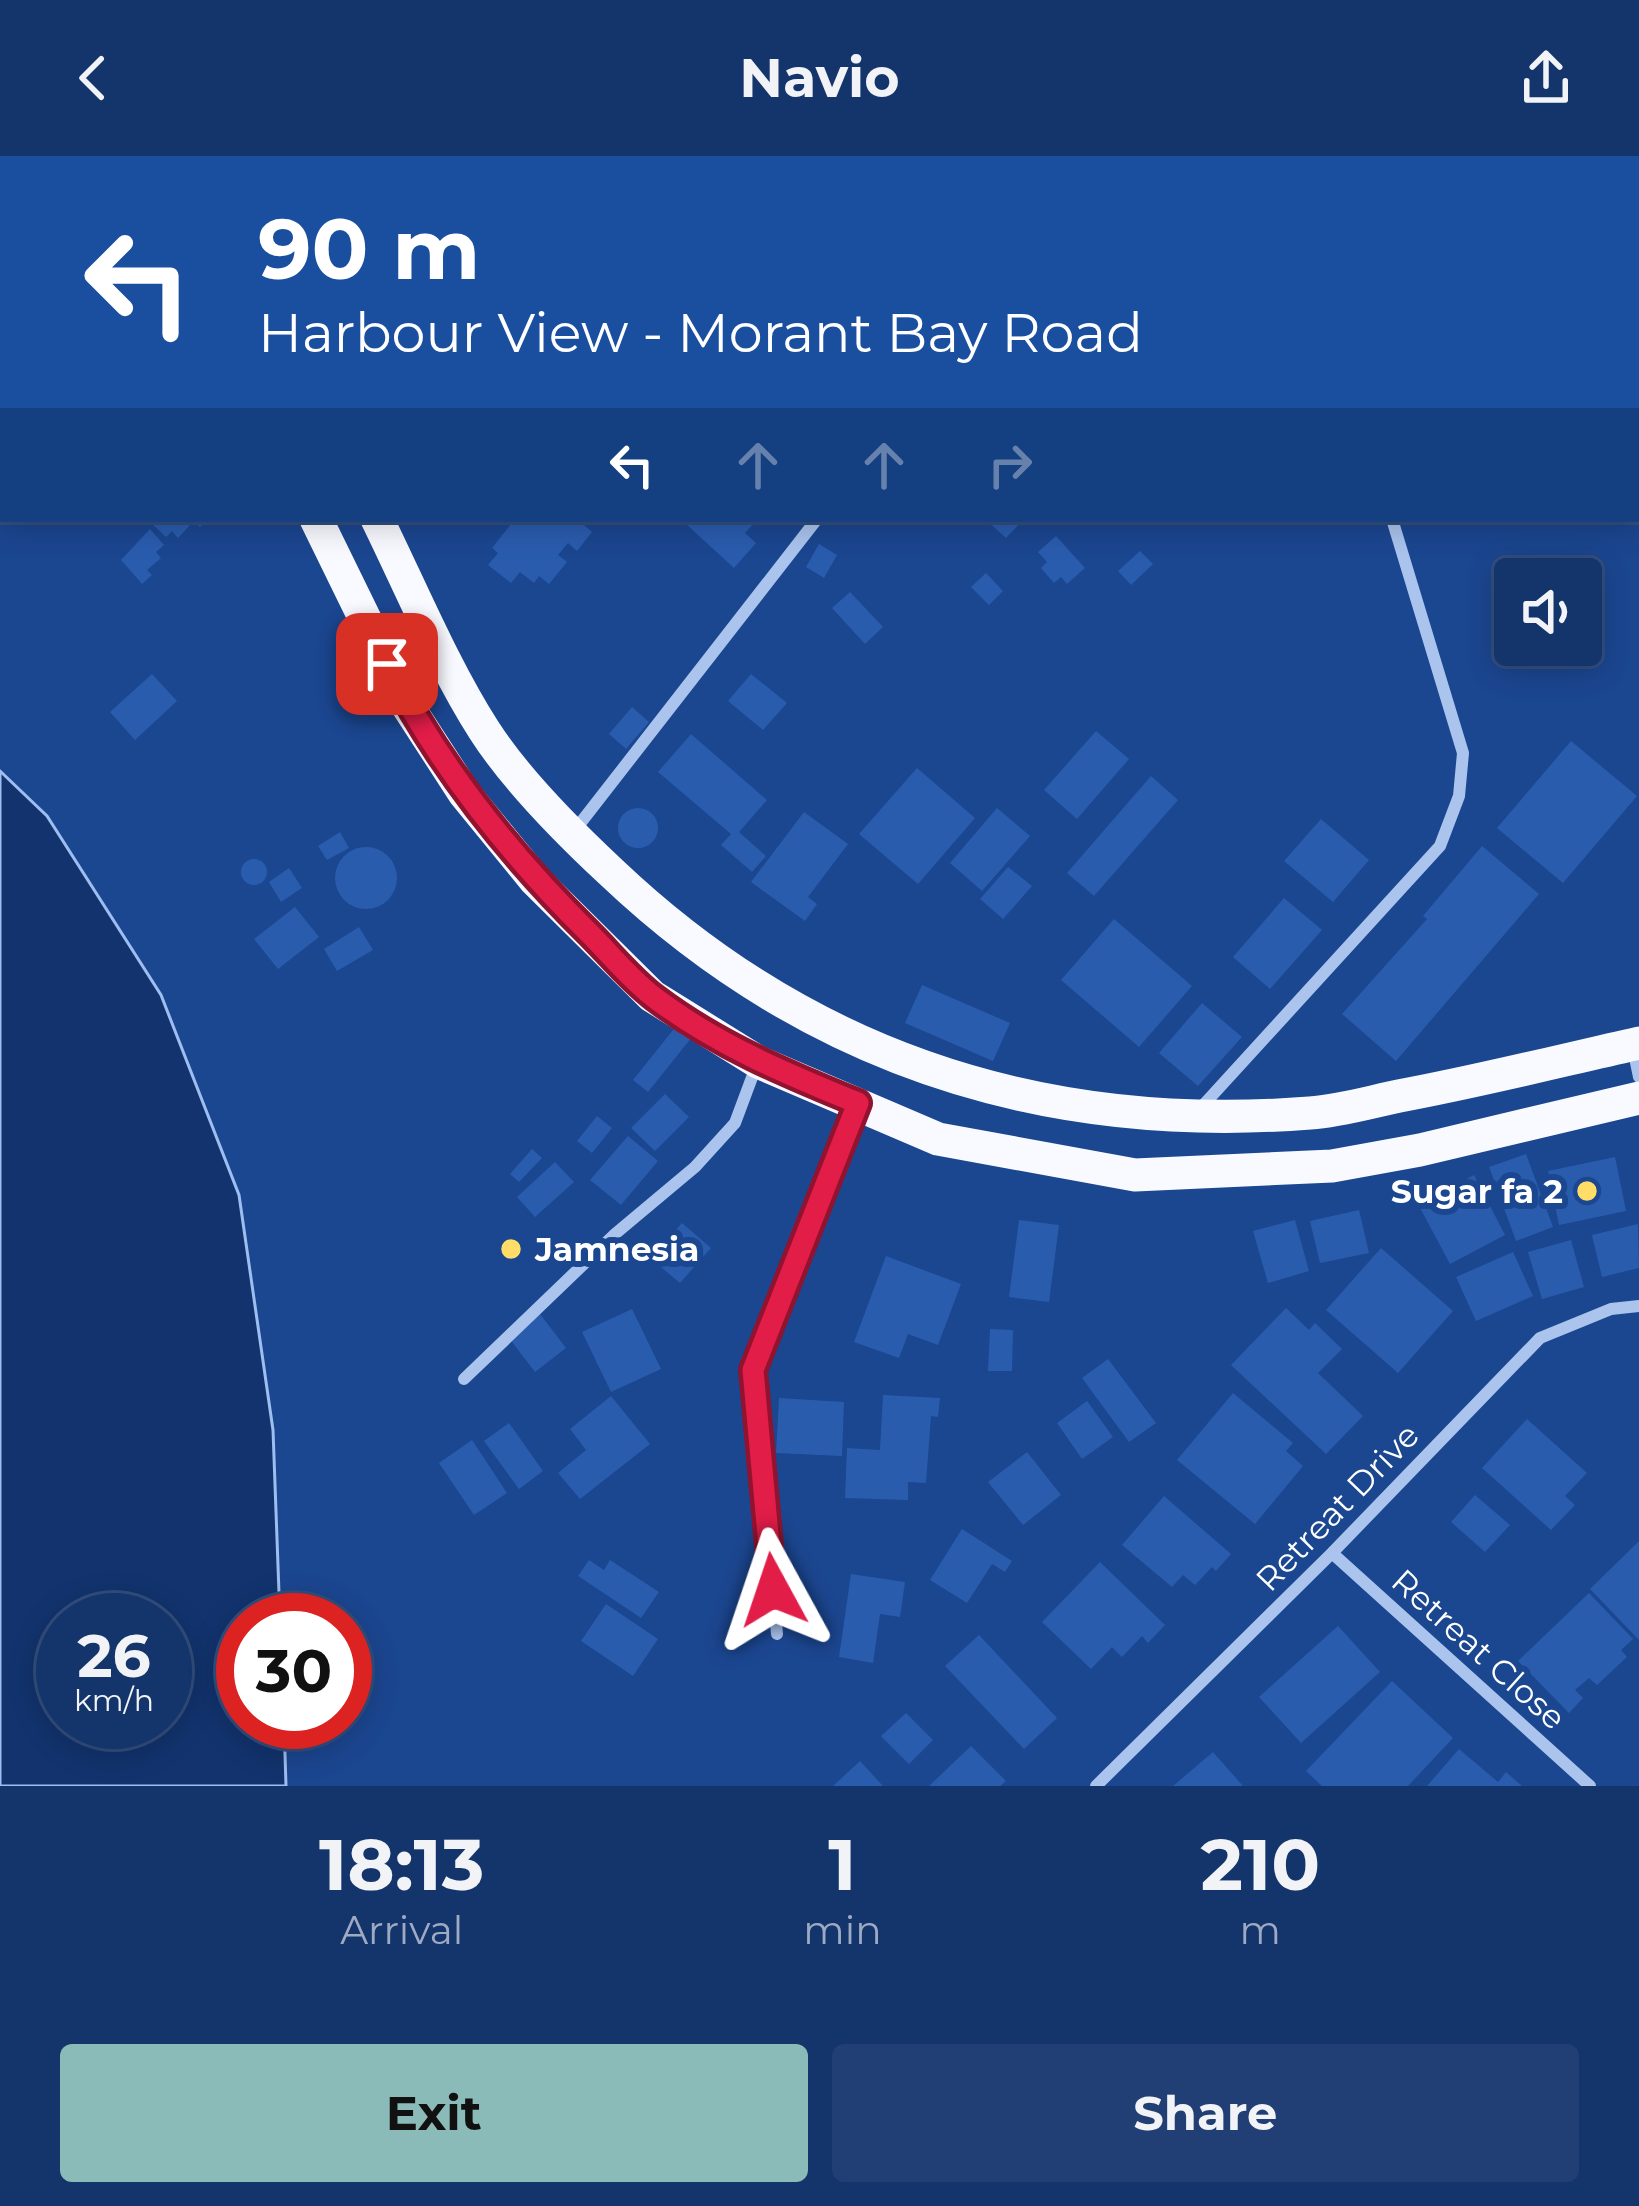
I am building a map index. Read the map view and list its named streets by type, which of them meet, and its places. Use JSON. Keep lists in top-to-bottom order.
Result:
{
  "streets": {
    "street": ["Retreat Drive", "Retreat Close"]
  },
  "crossings": [
    ["Retreat Drive", "Retreat Close"]
  ],
  "places": ["Sugar fa 2", "Jamnesia"],
  "page": {
    "header": "Navio",
    "turn": ["90 m", "Harbour View - Morant Bay Road"],
    "speed": "26 km/h",
    "limit": "30",
    "eta": [
      "18:13",
      "Arrival",
      "1",
      "min",
      "210",
      "m"
    ],
    "buttons": ["Exit", "Share"]
  }
}
